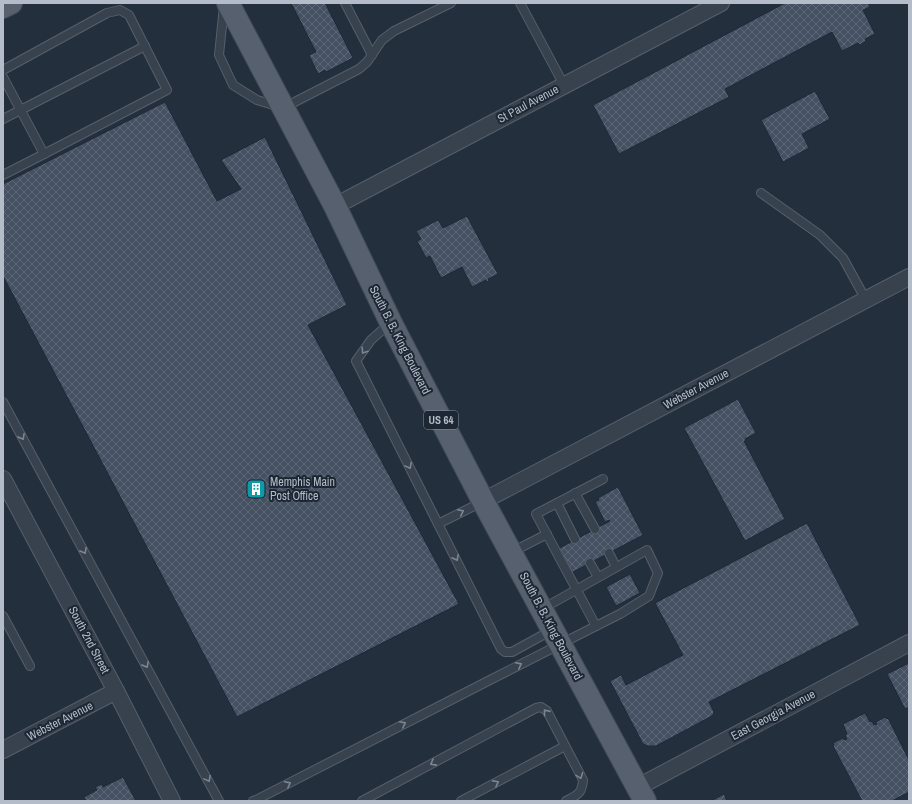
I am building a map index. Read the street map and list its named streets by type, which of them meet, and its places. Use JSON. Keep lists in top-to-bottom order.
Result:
{
  "streets": {
    "main road": ["South B. B. King Boulevard", "US 64"],
    "street": [
      "St Paul Avenue",
      "Webster Avenue",
      "South 2nd Street",
      "East Georgia Avenue"
    ]
  },
  "crossings": [
    ["St Paul Avenue", "South B. B. King Boulevard"],
    ["South B. B. King Boulevard", "Webster Avenue"],
    ["South B. B. King Boulevard", "East Georgia Avenue"],
    ["Webster Avenue", "South 2nd Street"]
  ],
  "places": {
    "building": ["Memphis Main Post Office"]
  }
}
